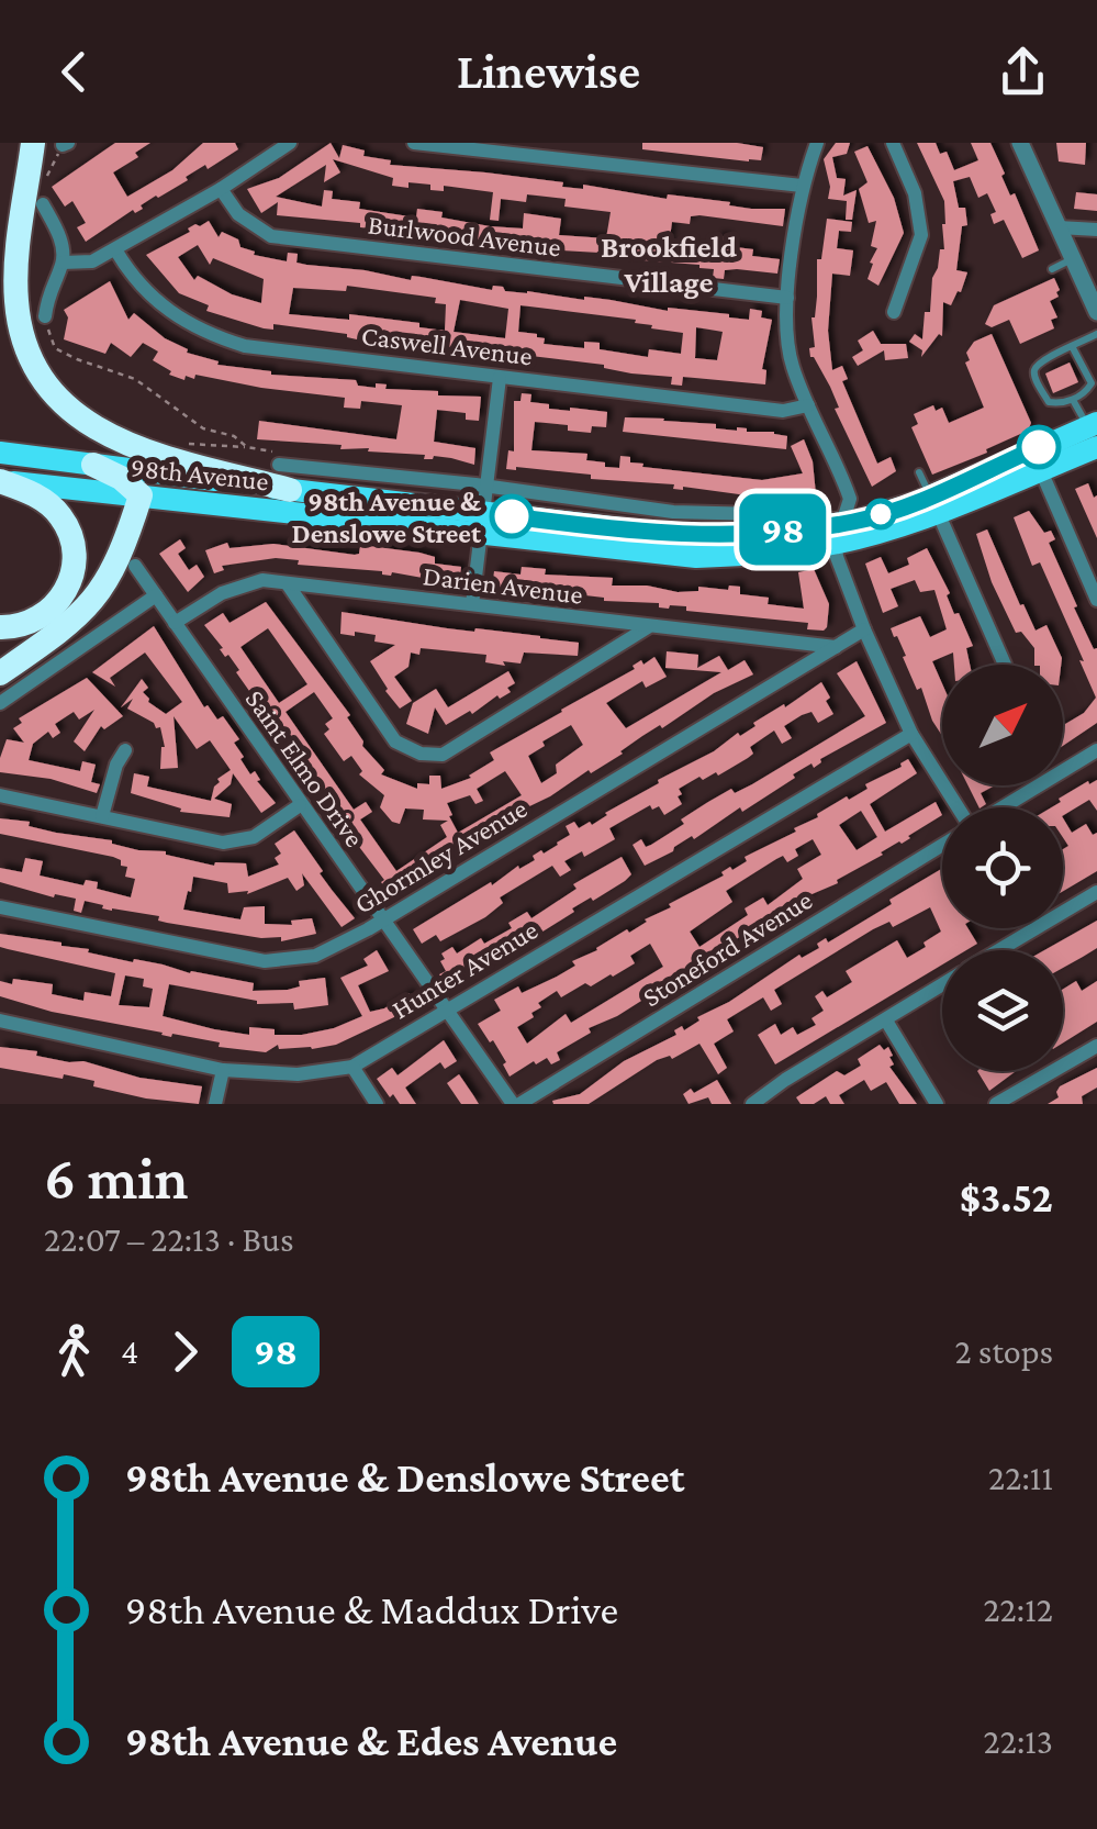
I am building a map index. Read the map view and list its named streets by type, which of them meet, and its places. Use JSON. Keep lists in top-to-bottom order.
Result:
{
  "streets": {
    "main road": ["98th Avenue"],
    "street": [
      "Burlwood Avenue",
      "Caswell Avenue",
      "Darien Avenue",
      "Saint Elmo Drive",
      "Ghormley Avenue",
      "Stoneford Avenue",
      "Hunter Avenue"
    ]
  },
  "crossings": [
    ["Darien Avenue", "Saint Elmo Drive"],
    ["Darien Avenue", "Ghormley Avenue"],
    ["Saint Elmo Drive", "Ghormley Avenue"],
    ["Saint Elmo Drive", "Stoneford Avenue"],
    ["Saint Elmo Drive", "Hunter Avenue"]
  ],
  "districts": ["Brookfield Village"],
  "places": ["98th Avenue & Denslowe Street"],
  "lines": ["bus line 98"],
  "north": "top right",
  "page": {
    "header": "Linewise",
    "on_map": "98",
    "heading": ["6 min", "22:07 – 22:13 · Bus", "$3.52"],
    "legs": ["4", "98", "2 stops"],
    "list": [
      {
        "name": "98th Avenue & Denslowe Street",
        "value": "22:11"
      },
      {
        "name": "98th Avenue & Maddux Drive",
        "value": "22:12"
      },
      {
        "name": "98th Avenue & Edes Avenue",
        "value": "22:13"
      }
    ]
  }
}
